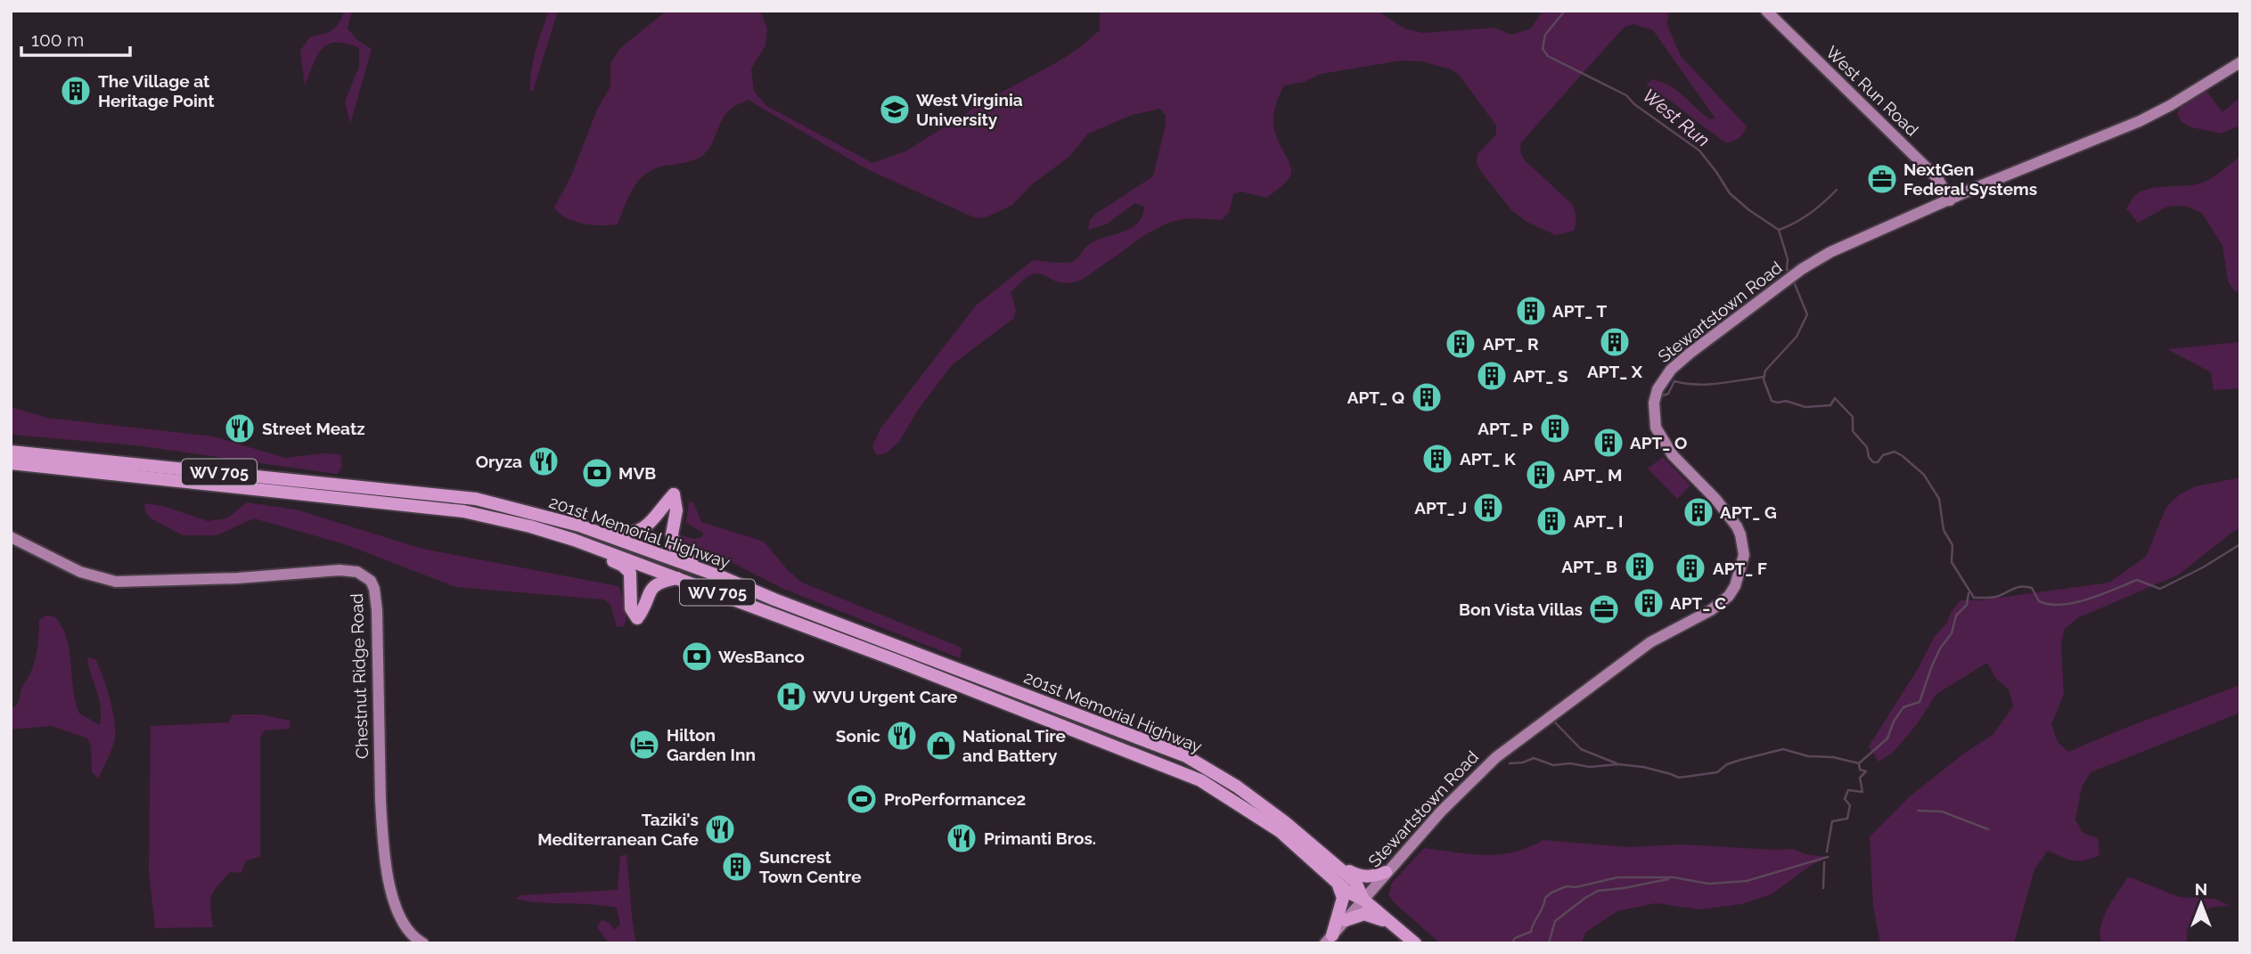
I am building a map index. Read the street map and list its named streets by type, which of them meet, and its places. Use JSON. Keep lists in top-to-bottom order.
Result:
{
  "streets": {
    "main road": ["WV 705", "201st Memorial Highway"],
    "street": ["West Run Road", "Stewartstown Road", "Chestnut Ridge Road"]
  },
  "crossings": [
    ["West Run Road", "Stewartstown Road"],
    ["Stewartstown Road", "201st Memorial Highway"]
  ],
  "water": ["West Run"],
  "places": {
    "building": [
      "The Village at Heritage Point",
      "APT_ T",
      "APT_ X",
      "APT_ R",
      "APT_ S",
      "APT_ Q",
      "APT_ P",
      "APT_ O",
      "APT_ K",
      "APT_ M",
      "APT_ J",
      "APT_ G",
      "APT_ I",
      "APT_ B",
      "APT_ F",
      "APT_ C",
      "Suncrest Town Centre"
    ],
    "school or university": ["West Virginia University"],
    "office": ["NextGen Federal Systems", "Bon Vista Villas"],
    "restaurant": [
      "Street Meatz",
      "Oryza",
      "Sonic",
      "Taziki's Mediterranean Cafe",
      "Primanti Bros."
    ],
    "bank": ["MVB", "WesBanco"],
    "hospital": ["WVU Urgent Care"],
    "hotel": ["Hilton Garden Inn"],
    "shop": ["National Tire and Battery"],
    "sports": ["ProPerformance2"]
  },
  "scale_bar": "100 m",
  "north": "top"
}
